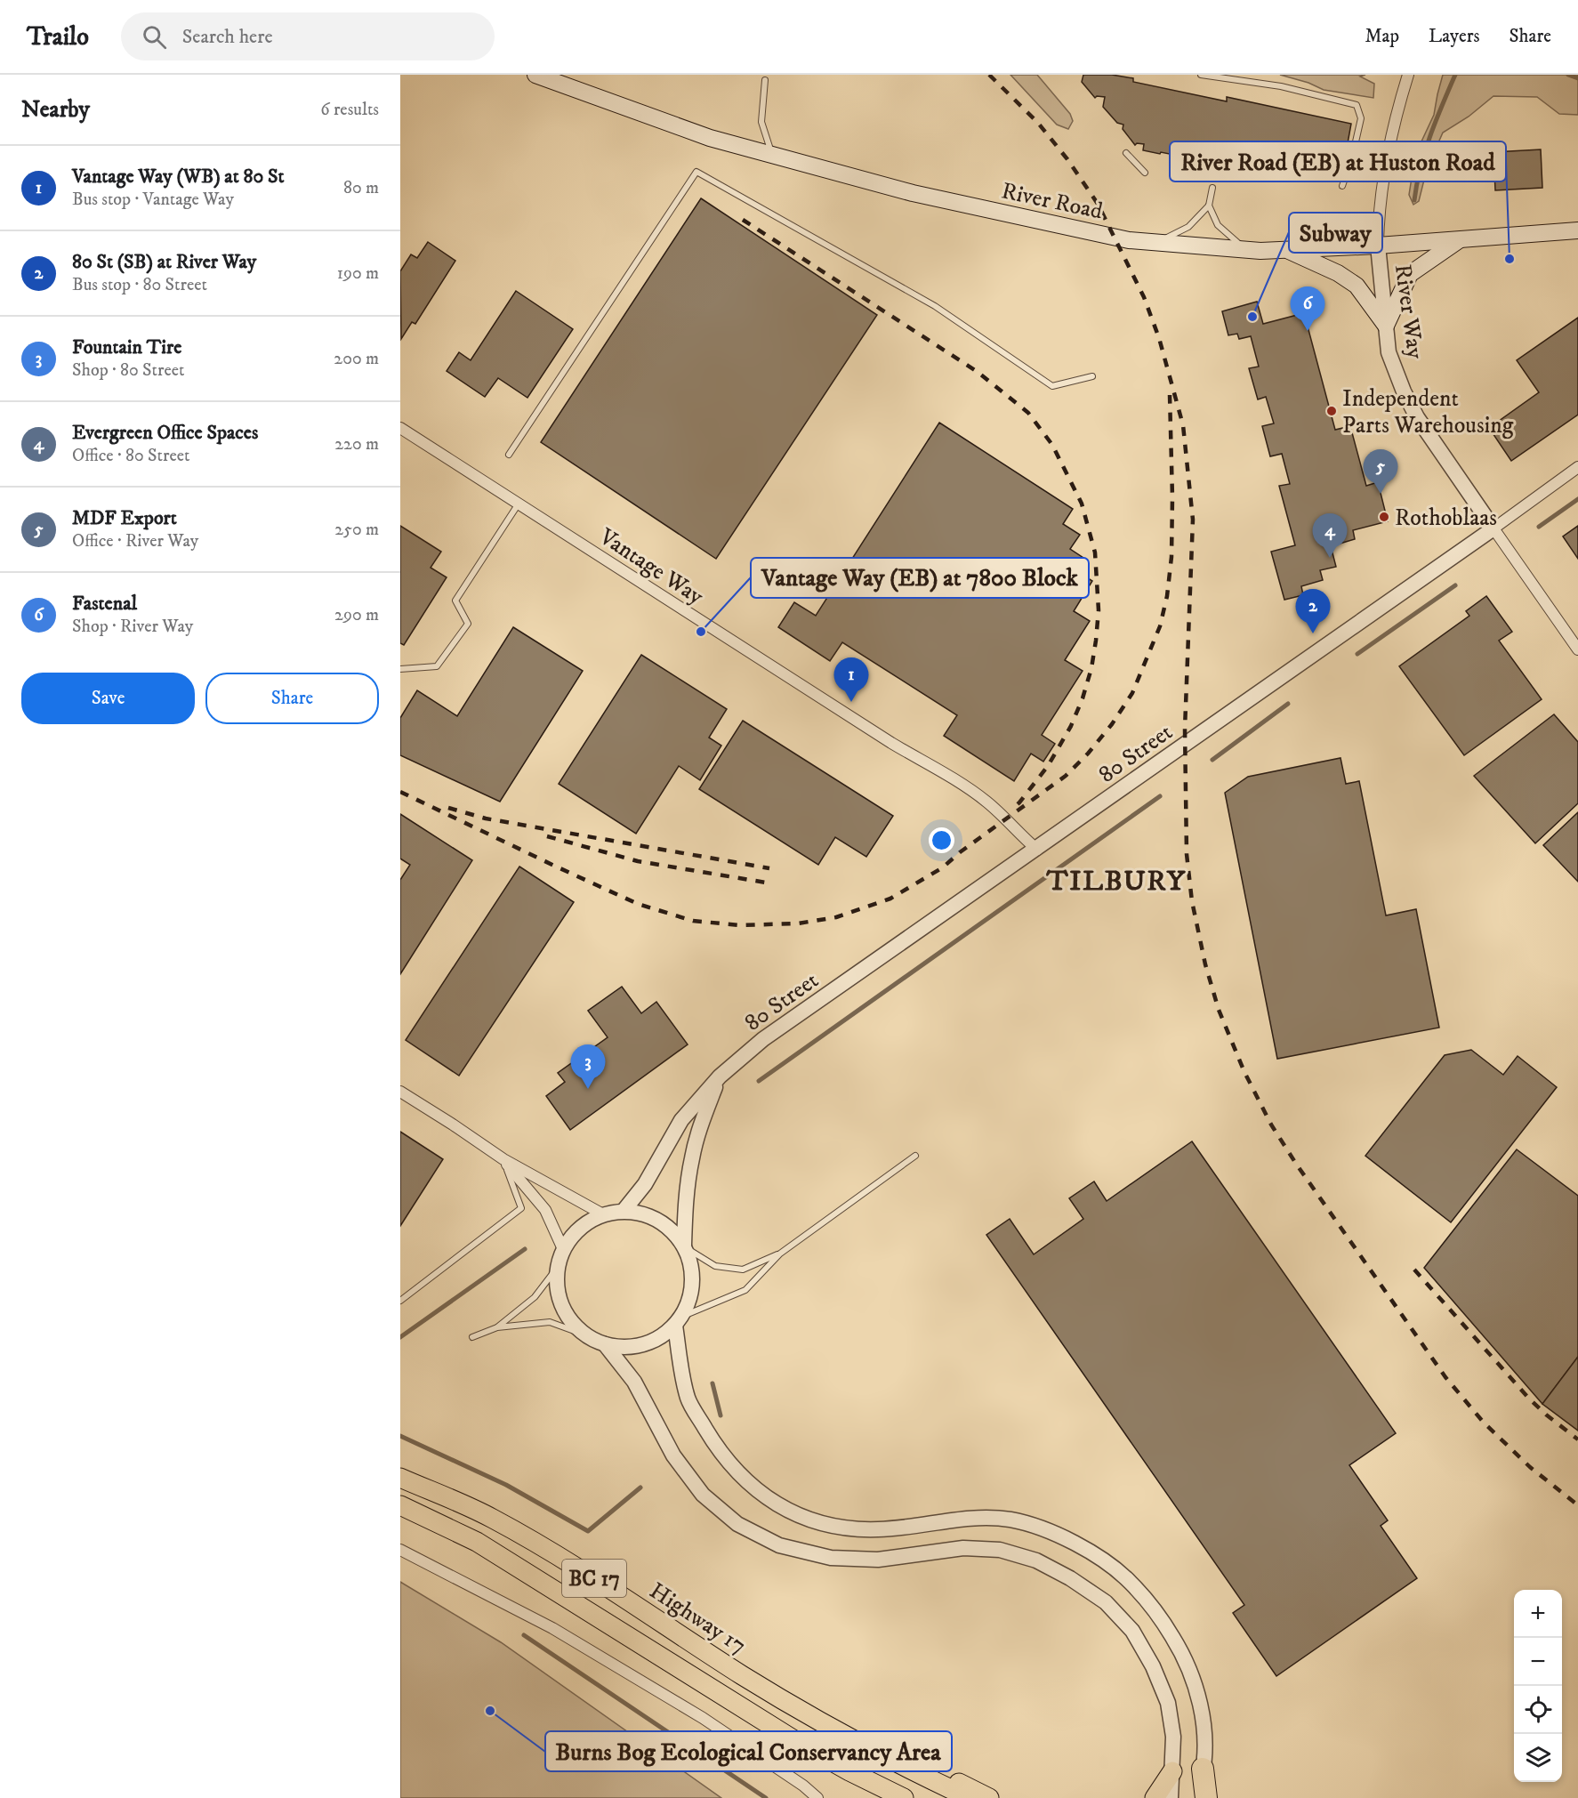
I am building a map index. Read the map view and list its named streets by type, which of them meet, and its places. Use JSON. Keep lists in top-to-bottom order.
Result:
{
  "streets": {
    "highway": ["BC 17", "Highway 17"],
    "main road": ["River Road"],
    "street": ["River Way", "Vantage Way", "80 Street"]
  },
  "crossings": [
    ["River Road", "River Way"],
    ["River Way", "80 Street"],
    ["Vantage Way", "80 Street"]
  ],
  "districts": ["TILBURY"],
  "places": [
    "River Road (EB) at Huston Road",
    "Subway",
    "Independent Parts Warehousing",
    "Rothoblaas",
    "Vantage Way (EB) at 7800 Block",
    "Burns Bog Ecological Conservancy Area"
  ],
  "page": {
    "header": "Trailo",
    "search": "Search here",
    "nav": ["Map", "Layers", "Share"],
    "heading": ["Nearby", "6 results"],
    "list": [
      {
        "mark": "1",
        "name": "Vantage Way (WB) at 80 St",
        "note": "Bus stop · Vantage Way",
        "value": "80 m"
      },
      {
        "mark": "2",
        "name": "80 St (SB) at River Way",
        "note": "Bus stop · 80 Street",
        "value": "190 m"
      },
      {
        "mark": "3",
        "name": "Fountain Tire",
        "note": "Shop · 80 Street",
        "value": "200 m"
      },
      {
        "mark": "4",
        "name": "Evergreen Office Spaces",
        "note": "Office · 80 Street",
        "value": "220 m"
      },
      {
        "mark": "5",
        "name": "MDF Export",
        "note": "Office · River Way",
        "value": "250 m"
      },
      {
        "mark": "6",
        "name": "Fastenal",
        "note": "Shop · River Way",
        "value": "290 m"
      }
    ],
    "pins": [
      "6",
      "5",
      "4",
      "2",
      "1",
      "3"
    ],
    "buttons": ["Save", "Share"],
    "map_buttons": ["+", "−"]
  }
}
